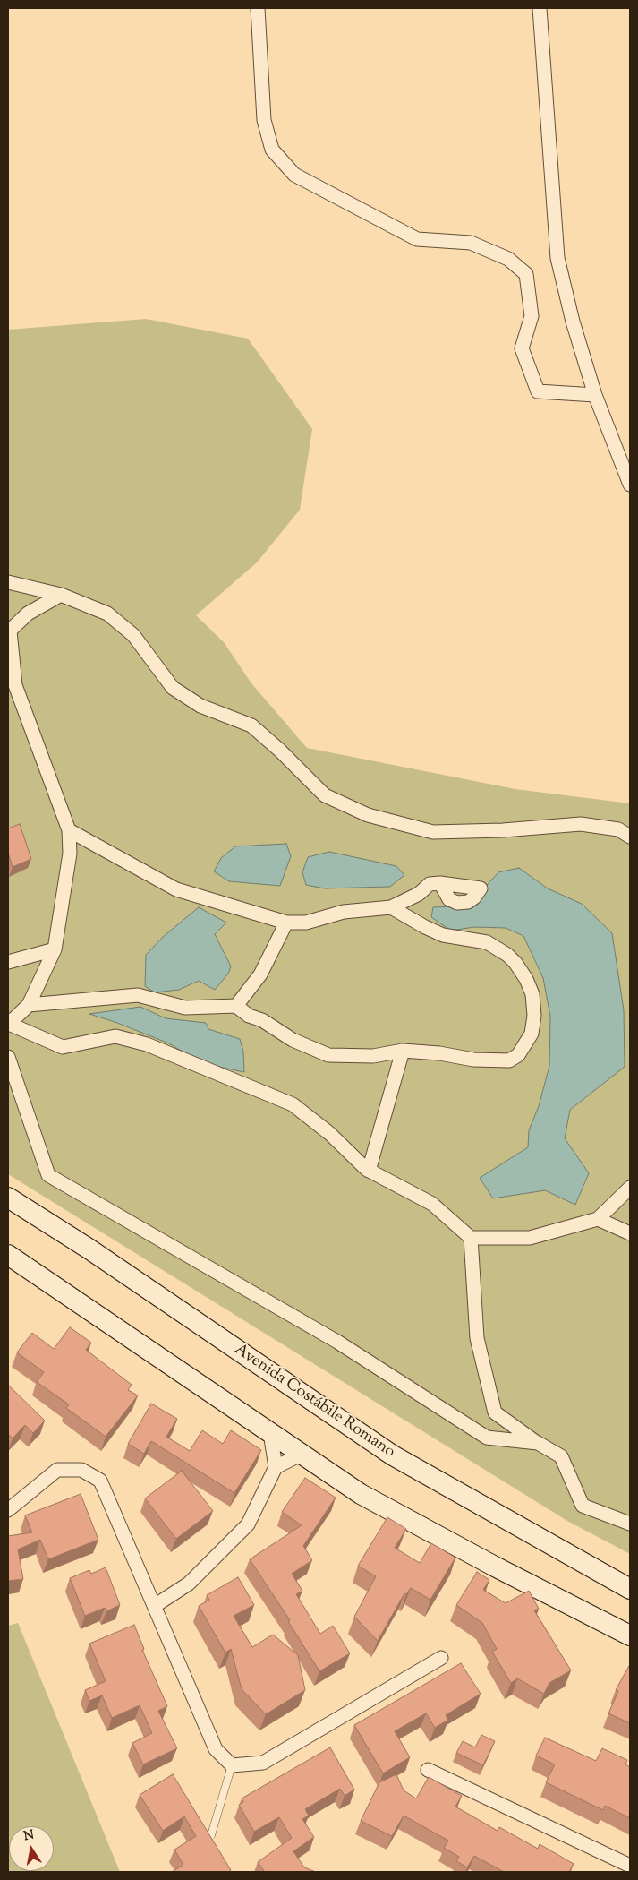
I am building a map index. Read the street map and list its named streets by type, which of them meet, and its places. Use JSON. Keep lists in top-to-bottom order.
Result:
{
  "streets": {
    "main road": ["Avenida Costábile Romano"]
  },
  "north": "top"
}
